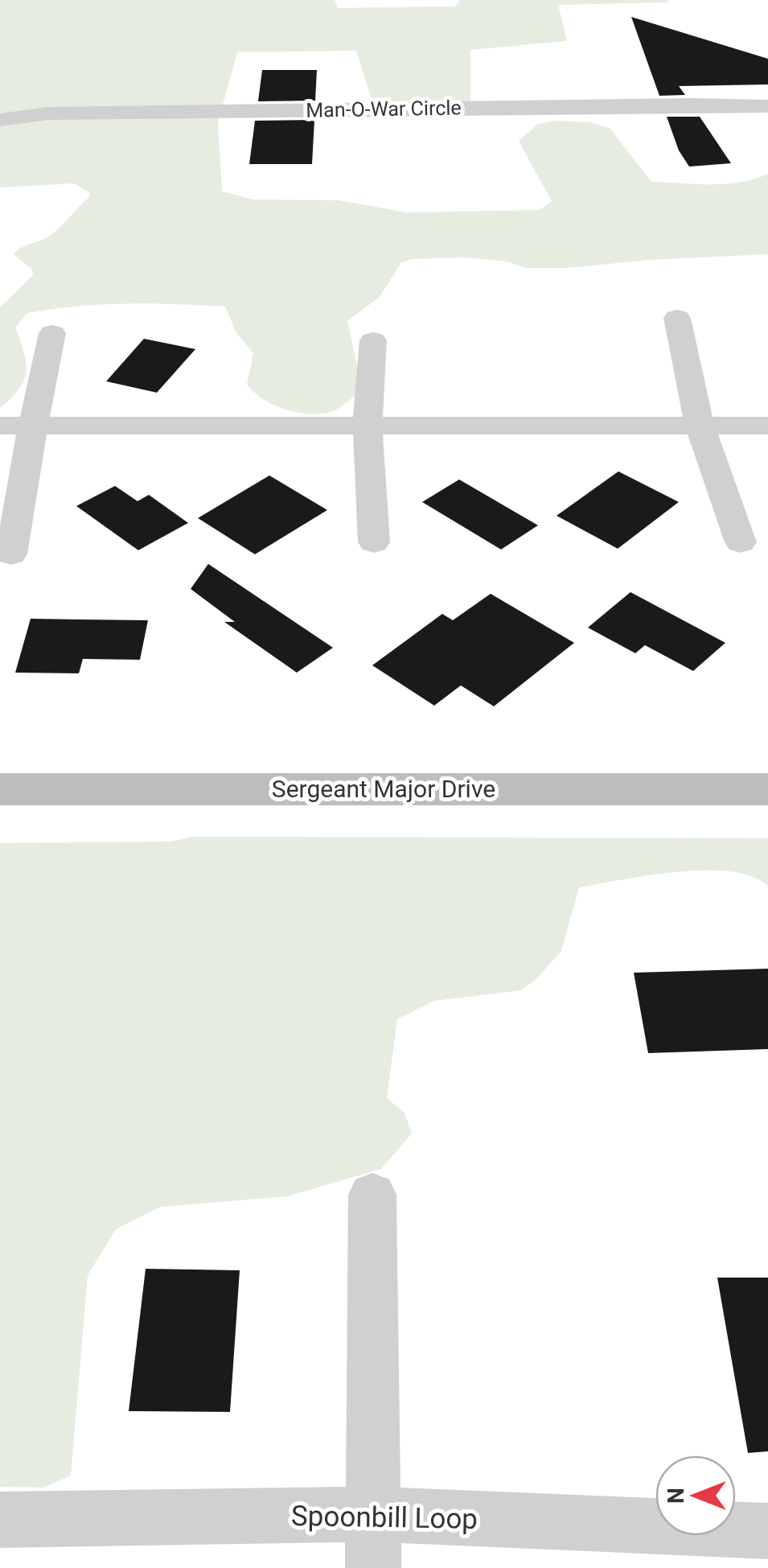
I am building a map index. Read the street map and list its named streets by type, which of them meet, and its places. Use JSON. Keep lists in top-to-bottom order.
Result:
{
  "streets": {
    "street": ["Man-O-War Circle", "Sergeant Major Drive", "Spoonbill Loop"]
  },
  "north": "left"
}
